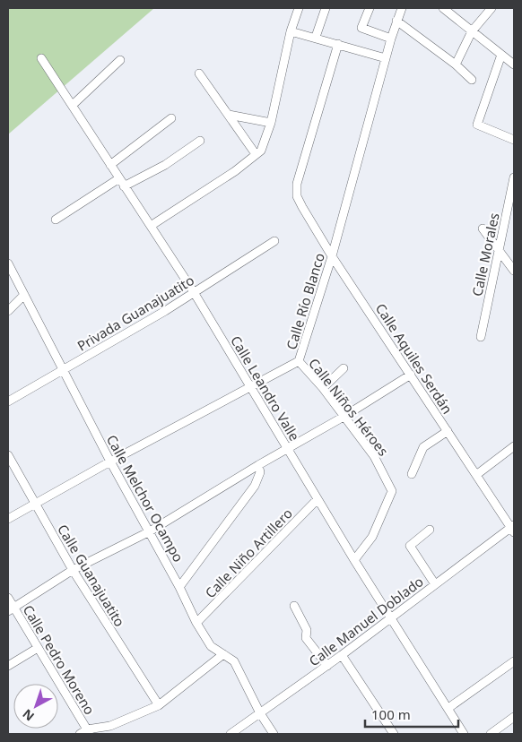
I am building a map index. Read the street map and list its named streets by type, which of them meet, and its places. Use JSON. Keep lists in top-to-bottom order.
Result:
{
  "streets": {
    "street": [
      "Calle Morales",
      "Calle Río Blanco",
      "Privada Guanajuatito",
      "Calle Aquiles Serdán",
      "Calle Leandro Valle",
      "Calle Niños Héroes",
      "Calle Melchor Ocampo",
      "Calle Niño Artillero",
      "Calle Guanajuatito",
      "Calle Manuel Doblado",
      "Calle Pedro Moreno"
    ]
  },
  "crossings": [
    ["Calle Río Blanco", "Calle Aquiles Serdán"],
    ["Calle Río Blanco", "Calle Leandro Valle"],
    ["Calle Río Blanco", "Calle Niños Héroes"],
    ["Calle Río Blanco", "Calle Melchor Ocampo"],
    ["Calle Río Blanco", "Calle Guanajuatito"],
    ["Privada Guanajuatito", "Calle Leandro Valle"],
    ["Privada Guanajuatito", "Calle Melchor Ocampo"],
    ["Calle Aquiles Serdán", "Calle Manuel Doblado"],
    ["Calle Leandro Valle", "Calle Niños Héroes"],
    ["Calle Leandro Valle", "Calle Niño Artillero"],
    ["Calle Leandro Valle", "Calle Manuel Doblado"],
    ["Calle Melchor Ocampo", "Calle Niño Artillero"],
    ["Calle Melchor Ocampo", "Calle Manuel Doblado"]
  ],
  "scale_bar": "100 m",
  "north": "bottom left"
}
